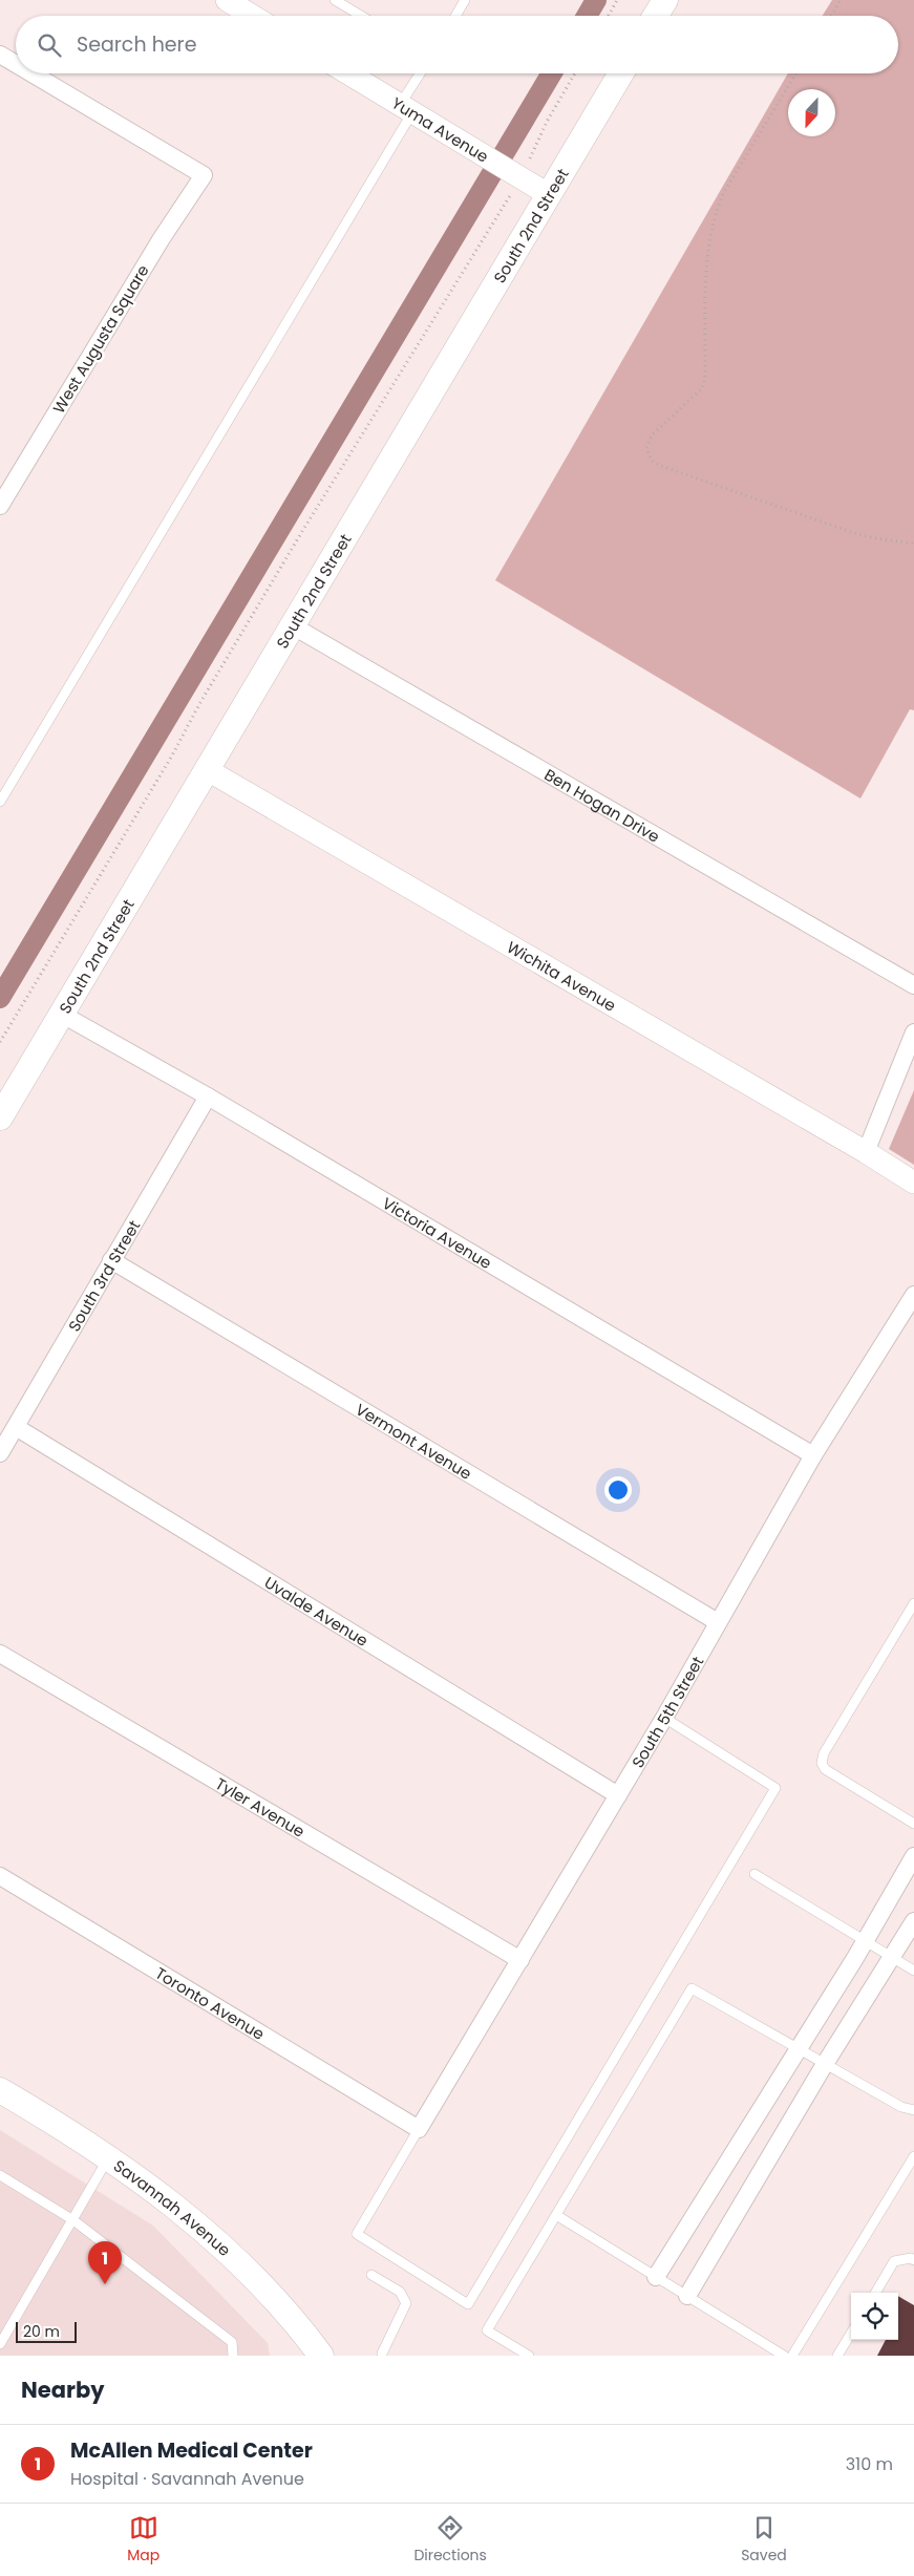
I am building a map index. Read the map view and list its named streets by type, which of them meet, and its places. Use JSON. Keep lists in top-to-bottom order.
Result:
{
  "streets": {
    "main road": ["South 2nd Street", "Savannah Avenue"],
    "street": [
      "Yuma Avenue",
      "West Augusta Square",
      "Ben Hogan Drive",
      "Wichita Avenue",
      "Victoria Avenue",
      "South 3rd Street",
      "Vermont Avenue",
      "Uvalde Avenue",
      "South 5th Street",
      "Tyler Avenue",
      "Toronto Avenue"
    ]
  },
  "crossings": [
    ["Yuma Avenue", "South 2nd Street"],
    ["South 2nd Street", "Ben Hogan Drive"],
    ["South 2nd Street", "Wichita Avenue"],
    ["South 2nd Street", "Victoria Avenue"],
    ["Victoria Avenue", "South 3rd Street"],
    ["Victoria Avenue", "South 5th Street"],
    ["South 3rd Street", "Vermont Avenue"],
    ["South 3rd Street", "Uvalde Avenue"],
    ["Vermont Avenue", "South 5th Street"],
    ["Uvalde Avenue", "South 5th Street"],
    ["South 5th Street", "Tyler Avenue"],
    ["South 5th Street", "Toronto Avenue"]
  ],
  "scale_bar": "20 m",
  "north": "bottom",
  "page": {
    "search": "Search here",
    "pins": "1",
    "scale": "20 m",
    "heading": "Nearby",
    "list": [
      {
        "mark": "1",
        "name": "McAllen Medical Center",
        "note": "Hospital · Savannah Avenue",
        "value": "310 m"
      }
    ],
    "nav": ["Map", "Directions", "Saved"]
  }
}
